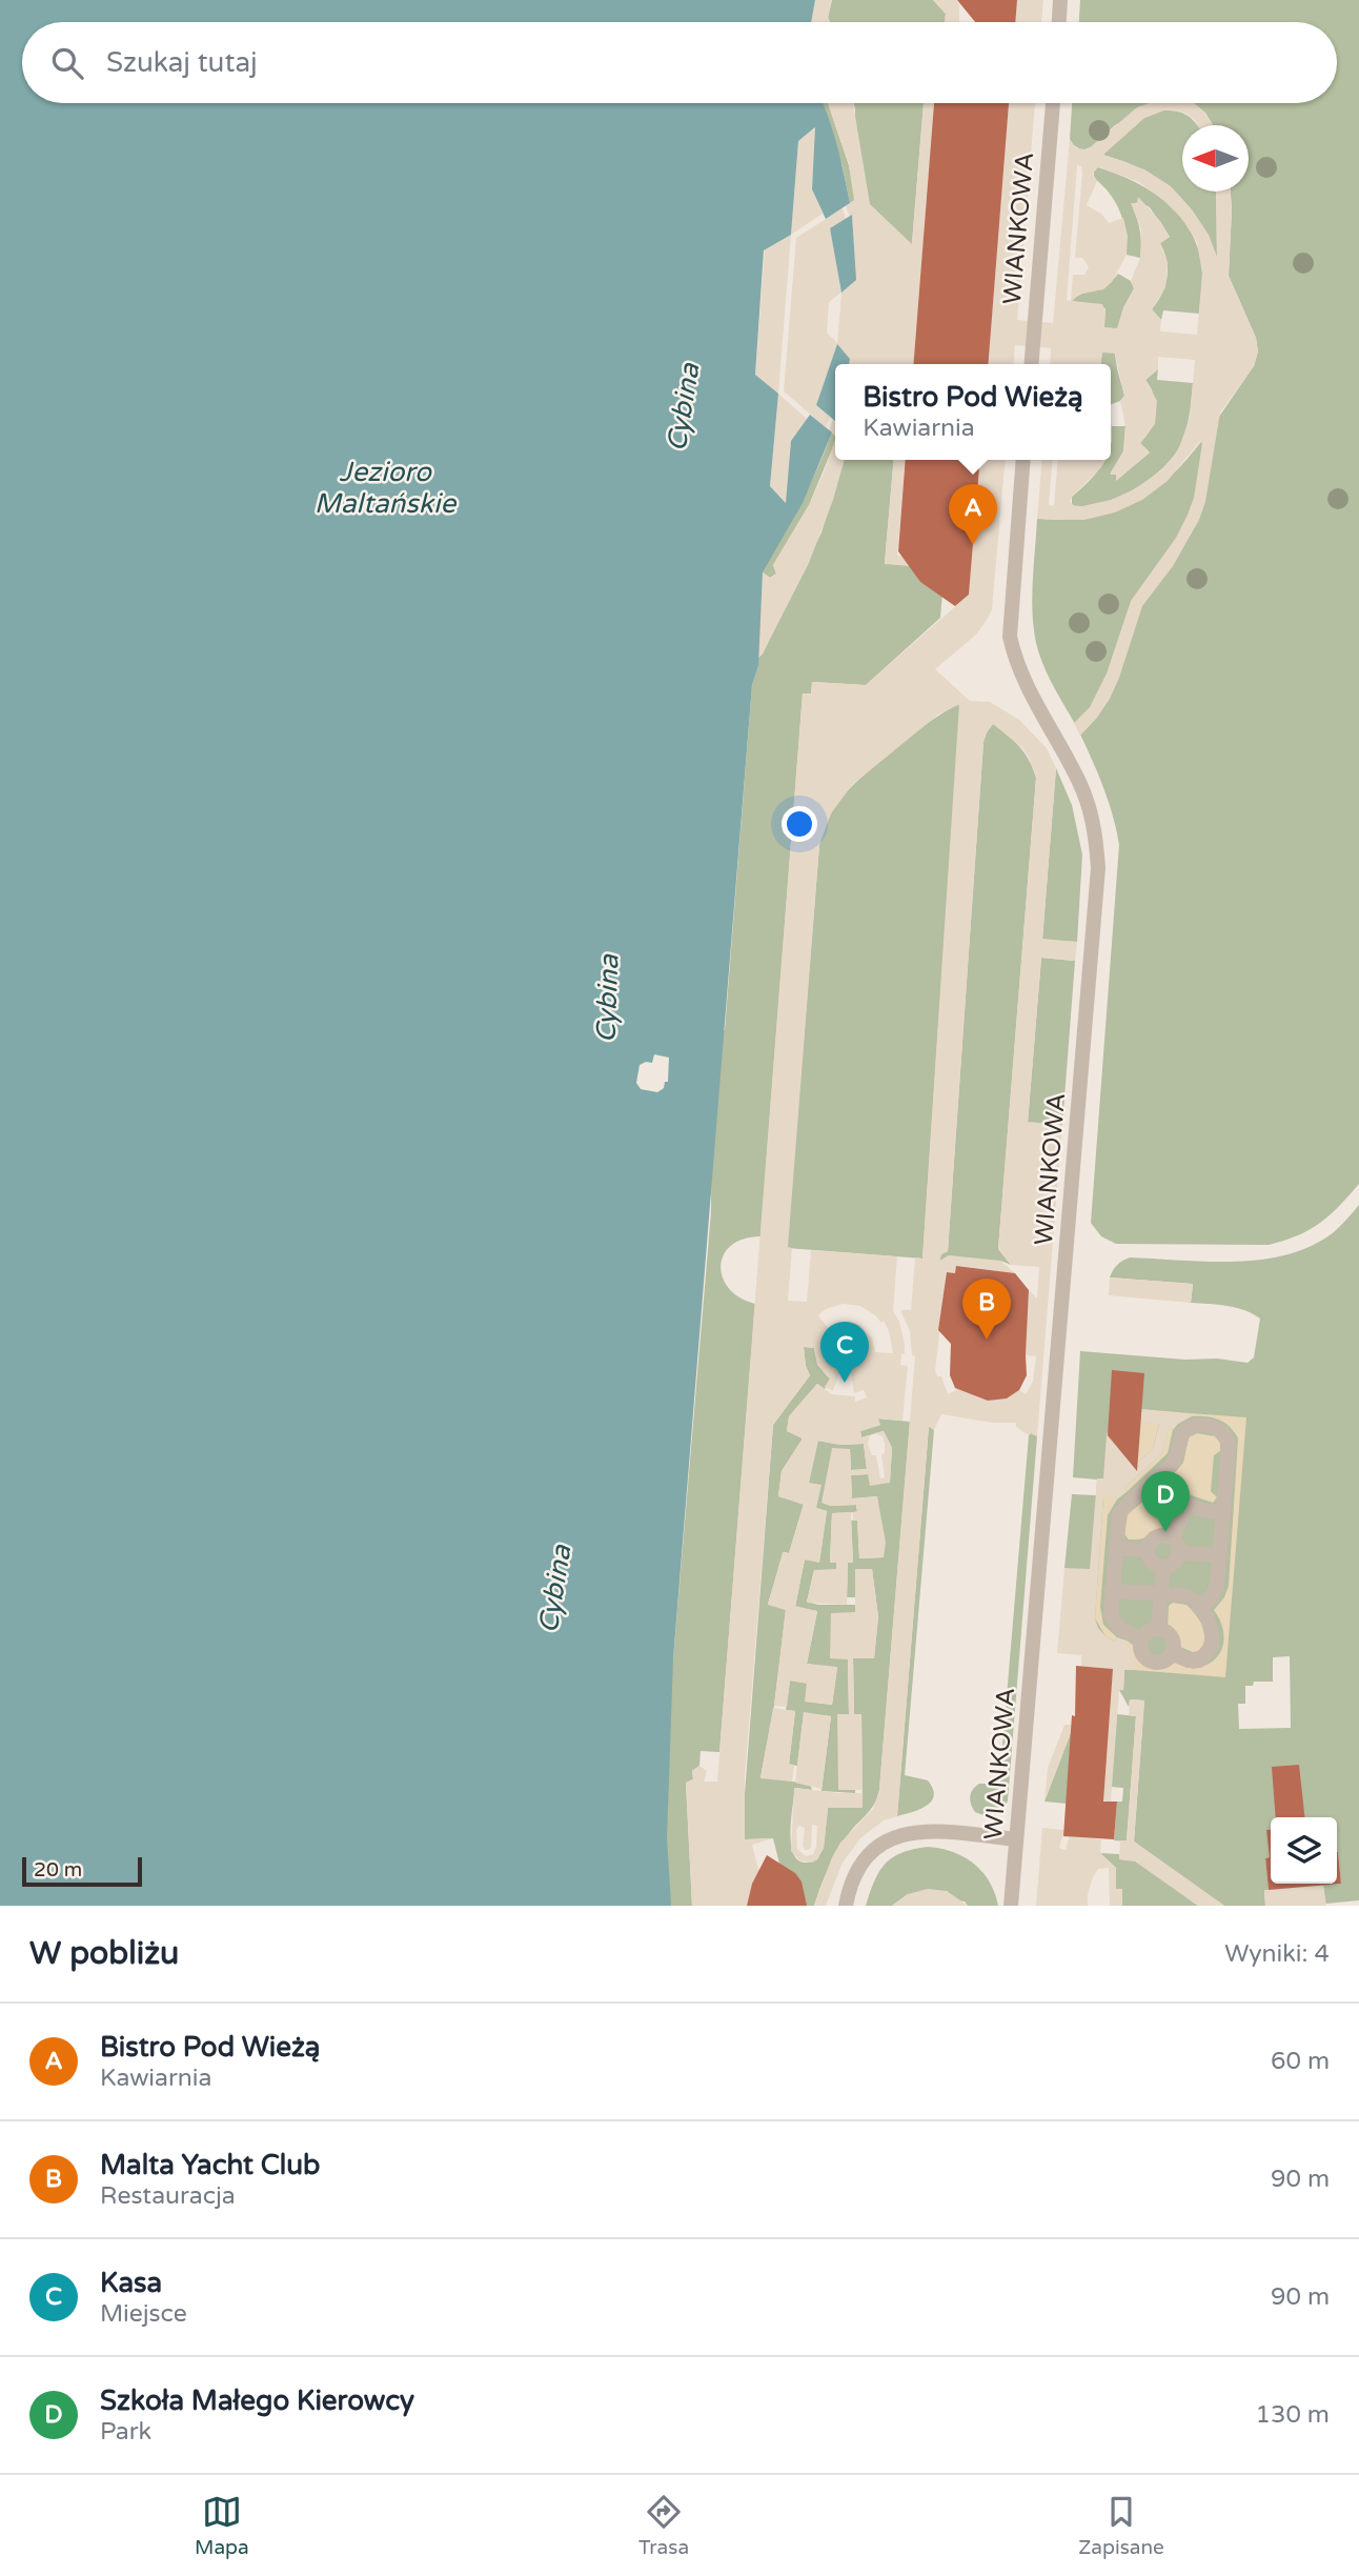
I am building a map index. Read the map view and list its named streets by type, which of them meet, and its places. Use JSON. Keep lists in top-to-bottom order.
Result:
{
  "streets": {
    "lane": ["WIANKOWA"]
  },
  "water": ["Cybina", "Jezioro Maltańskie"],
  "scale_bar": "20 m",
  "north": "left",
  "page": {
    "search": "Szukaj tutaj",
    "popup": ["Bistro Pod Wieżą", "Kawiarnia"],
    "pins": [
      "A",
      "B",
      "C",
      "D"
    ],
    "scale": "20 m",
    "heading": ["W pobliżu", "Wyniki: 4"],
    "list": [
      {
        "mark": "A",
        "name": "Bistro Pod Wieżą",
        "note": "Kawiarnia",
        "value": "60 m"
      },
      {
        "mark": "B",
        "name": "Malta Yacht Club",
        "note": "Restauracja",
        "value": "90 m"
      },
      {
        "mark": "C",
        "name": "Kasa",
        "note": "Miejsce",
        "value": "90 m"
      },
      {
        "mark": "D",
        "name": "Szkoła Małego Kierowcy",
        "note": "Park",
        "value": "130 m"
      }
    ],
    "nav": ["Mapa", "Trasa", "Zapisane"]
  }
}
